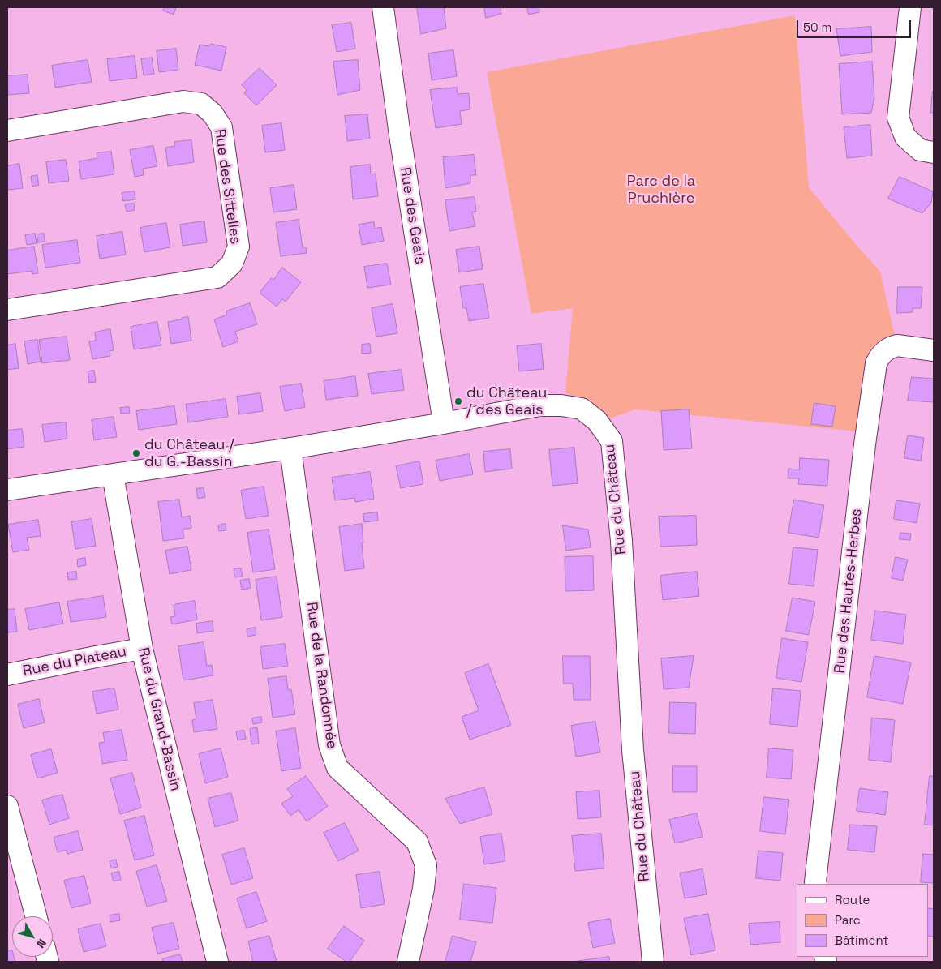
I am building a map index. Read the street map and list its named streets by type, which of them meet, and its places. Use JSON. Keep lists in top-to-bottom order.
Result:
{
  "streets": {
    "street": [
      "Rue des Sittelles",
      "Rue des Geais",
      "Rue du Château",
      "Rue des Hautes-Herbes",
      "Rue du Plateau",
      "Rue de la Randonnée",
      "Rue du Grand-Bassin"
    ]
  },
  "crossings": [
    ["Rue des Geais", "Rue du Château"],
    ["Rue du Château", "Rue de la Randonnée"],
    ["Rue du Château", "Rue du Grand-Bassin"],
    ["Rue du Plateau", "Rue du Grand-Bassin"]
  ],
  "parks": ["Parc de la Pruchière"],
  "places": ["du Château / des Geais", "du Château / du G.-Bassin"],
  "legend": ["Route", "Parc", "Bâtiment"],
  "scale_bar": "50 m",
  "north": "bottom right"
}
